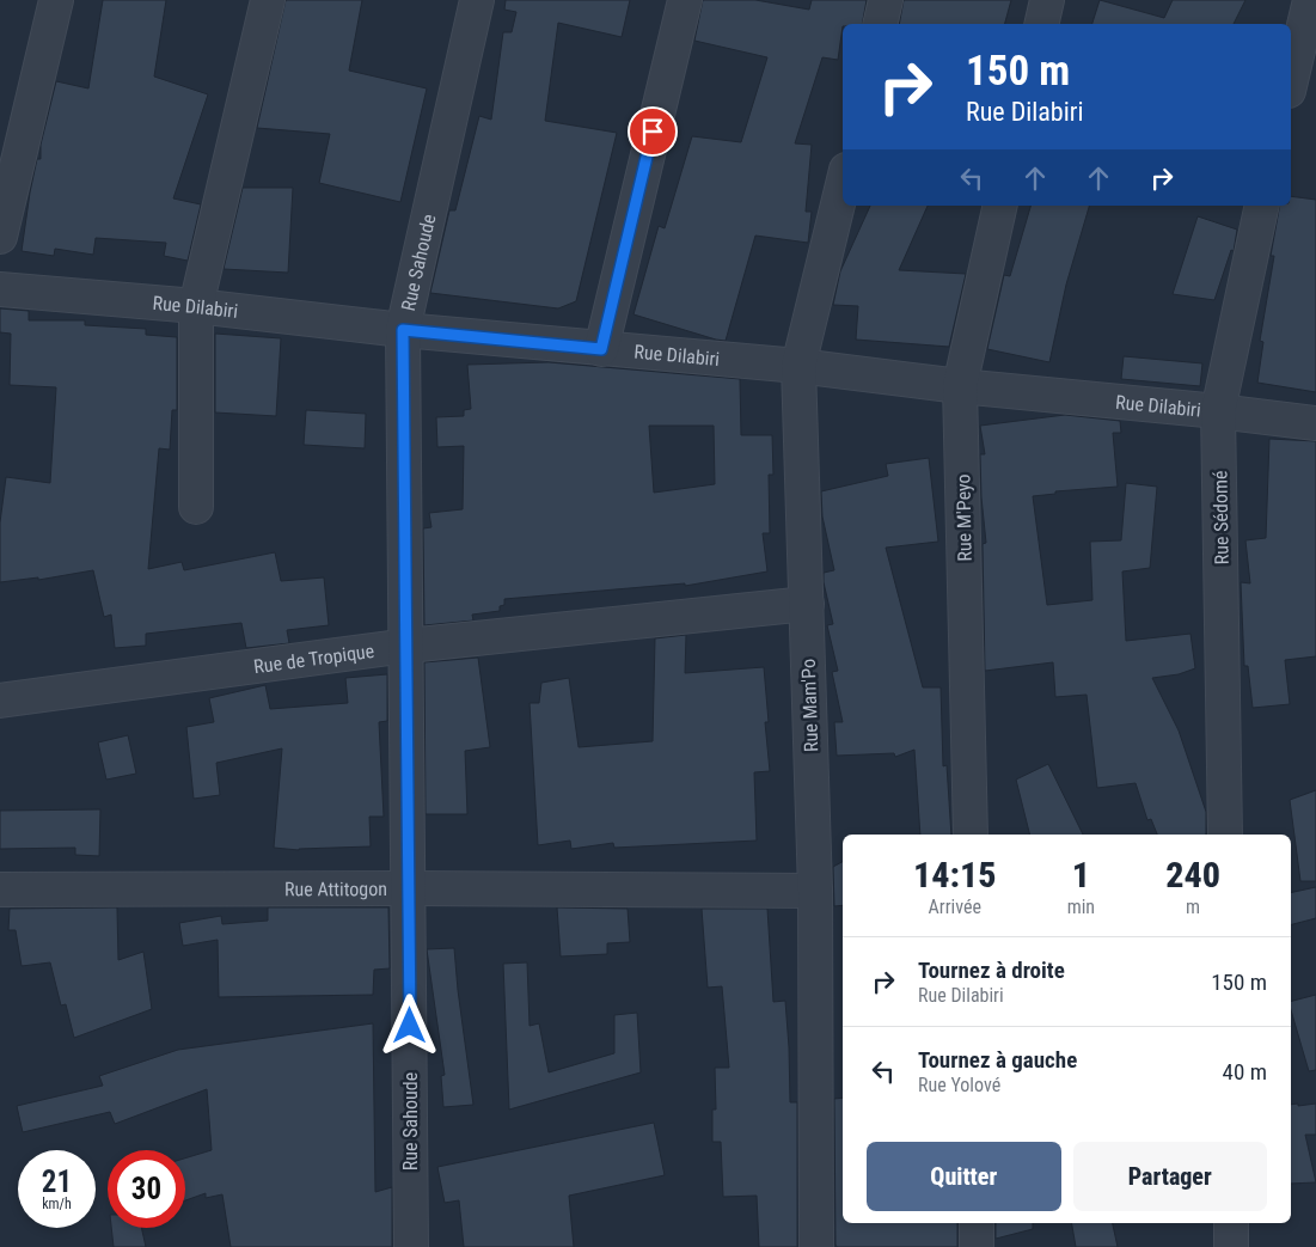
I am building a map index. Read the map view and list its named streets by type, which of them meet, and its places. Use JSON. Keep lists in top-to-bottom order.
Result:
{
  "streets": {
    "street": [
      "Rue Sahoude",
      "Rue Dilabiri",
      "Rue M'Peyo",
      "Rue Sédomé",
      "Rue de Tropique",
      "Rue Mam'Po",
      "Rue Attitogon"
    ]
  },
  "crossings": [
    ["Rue Sahoude", "Rue Dilabiri"],
    ["Rue Sahoude", "Rue de Tropique"],
    ["Rue Sahoude", "Rue Attitogon"],
    ["Rue Dilabiri", "Rue M'Peyo"],
    ["Rue Dilabiri", "Rue Sédomé"],
    ["Rue Dilabiri", "Rue Mam'Po"],
    ["Rue de Tropique", "Rue Mam'Po"],
    ["Rue Mam'Po", "Rue Attitogon"]
  ],
  "page": {
    "turn": ["150 m", "Rue Dilabiri"],
    "eta": [
      "14:15",
      "Arrivée",
      "1",
      "min",
      "240",
      "m"
    ],
    "list": [
      {
        "name": "Tournez à droite",
        "note": "Rue Dilabiri",
        "value": "150 m"
      },
      {
        "name": "Tournez à gauche",
        "note": "Rue Yolové",
        "value": "40 m"
      }
    ],
    "buttons": ["Quitter", "Partager"],
    "speed": "21 km/h",
    "limit": "30"
  }
}
